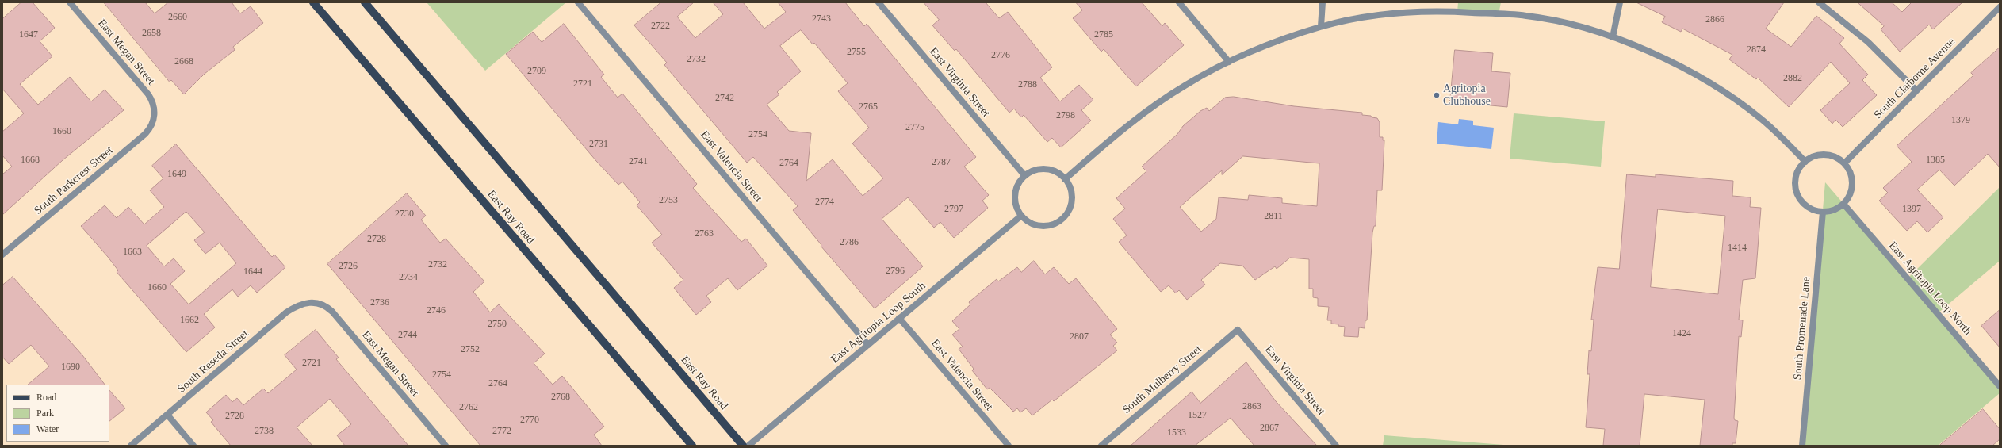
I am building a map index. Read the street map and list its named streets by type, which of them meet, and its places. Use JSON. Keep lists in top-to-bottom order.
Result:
{
  "streets": {
    "main road": ["East Ray Road"],
    "street": [
      "East Megan Street",
      "South Claiborne Avenue",
      "East Virginia Street",
      "East Valencia Street",
      "South Parkcrest Street",
      "East Agritopia Loop North",
      "East Agritopia Loop South",
      "South Promenade Lane",
      "South Reseda Street",
      "South Mulberry Street"
    ]
  },
  "crossings": [
    ["East Megan Street", "South Parkcrest Street"],
    ["East Megan Street", "South Reseda Street"],
    ["South Claiborne Avenue", "East Agritopia Loop North"],
    ["South Claiborne Avenue", "South Promenade Lane"],
    ["East Virginia Street", "East Agritopia Loop South"],
    ["East Virginia Street", "South Mulberry Street"],
    ["East Valencia Street", "East Agritopia Loop South"],
    ["East Agritopia Loop North", "South Promenade Lane"]
  ],
  "places": ["Agritopia Clubhouse"],
  "house_numbers": [
    "2660",
    "2743",
    "2866",
    "2722",
    "2658",
    "1647",
    "2785",
    "2874",
    "2755",
    "2776",
    "2732",
    "2668",
    "2709",
    "2882",
    "2721",
    "2788",
    "2742",
    "2765",
    "2798",
    "1379",
    "2775",
    "1660",
    "2754",
    "2731",
    "1668",
    "1385",
    "2741",
    "2787",
    "2764",
    "1649",
    "2753",
    "2774",
    "2797",
    "1397",
    "2730",
    "2811",
    "2763",
    "2728",
    "2786",
    "1414",
    "1663",
    "2732",
    "2726",
    "2796",
    "1644",
    "2734",
    "1660",
    "2736",
    "2746",
    "1662",
    "2750",
    "1424",
    "2744",
    "2807",
    "2752",
    "2721",
    "1690",
    "2754",
    "2764",
    "2768",
    "2863",
    "2762",
    "1527",
    "2728",
    "2770",
    "2867",
    "2738",
    "2772",
    "1533"
  ],
  "legend": ["Road", "Park", "Water"]
}
